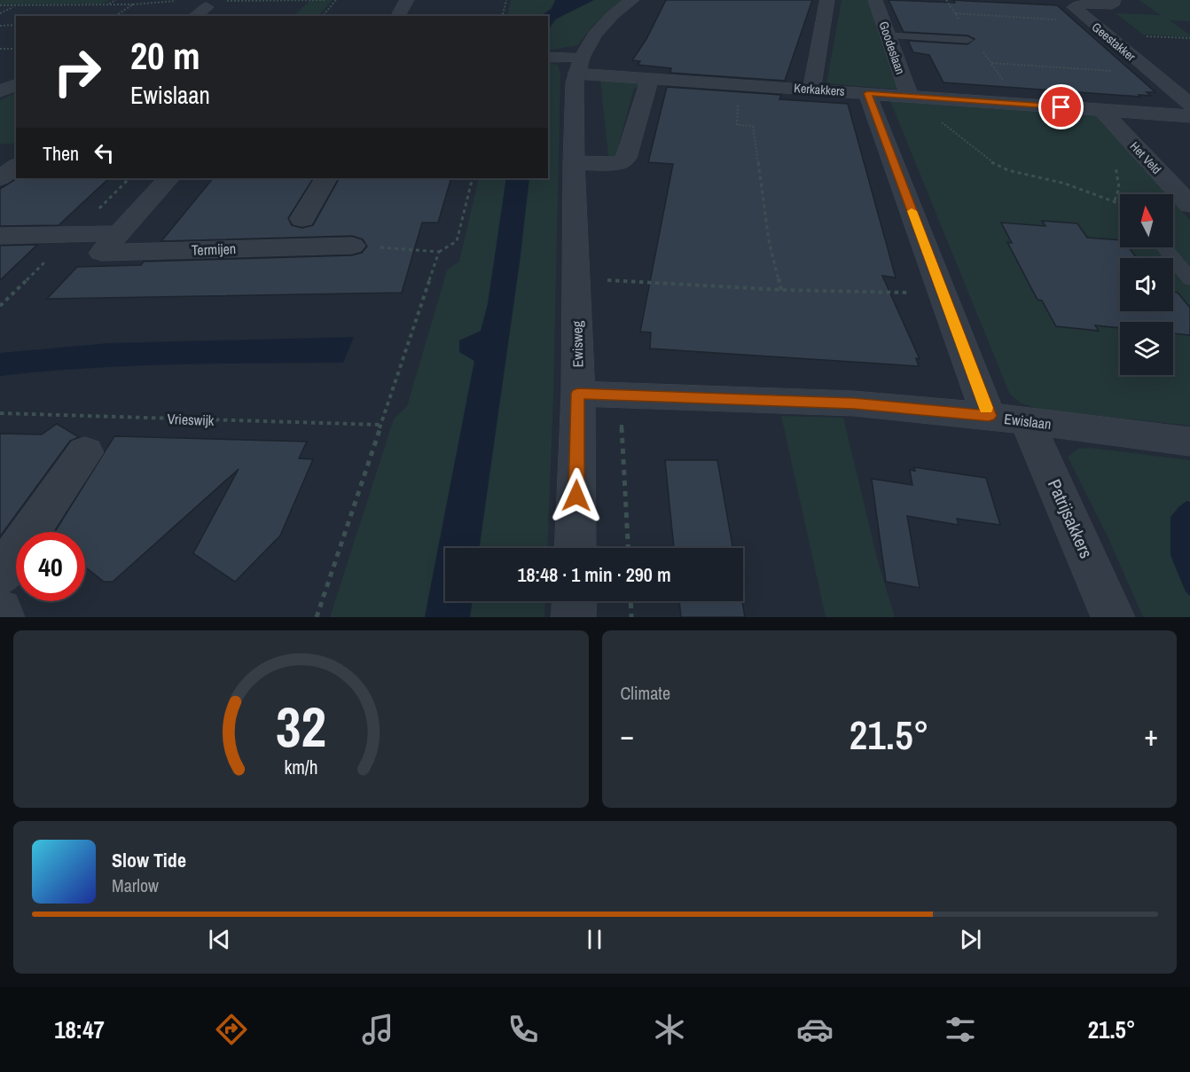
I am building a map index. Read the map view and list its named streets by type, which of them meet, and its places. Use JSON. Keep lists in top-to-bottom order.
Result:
{
  "streets": {
    "street": [
      "Geestakker",
      "Goodeslaan",
      "Kerkakkers",
      "Het Veld",
      "Termijen",
      "Ewisweg",
      "Ewislaan",
      "Patrijsakkers"
    ],
    "path": ["Vrieswijk"]
  },
  "crossings": [
    ["Goodeslaan", "Kerkakkers"],
    ["Goodeslaan", "Ewislaan"],
    ["Kerkakkers", "Het Veld"],
    ["Kerkakkers", "Ewisweg"],
    ["Ewisweg", "Ewislaan"],
    ["Ewislaan", "Patrijsakkers"]
  ],
  "north": "top",
  "page": {
    "turn": ["20 m", "Ewislaan"],
    "then": "Then",
    "limit": "40",
    "trip": "18:48 · 1 min · 290 m",
    "tile": "Climate",
    "heat": ["−", "21.5°", "+"],
    "song": ["Slow Tide", "Marlow"],
    "tabs": ["18:47", "21.5°"],
    "gauge": ["32", "km/h"]
  }
}
